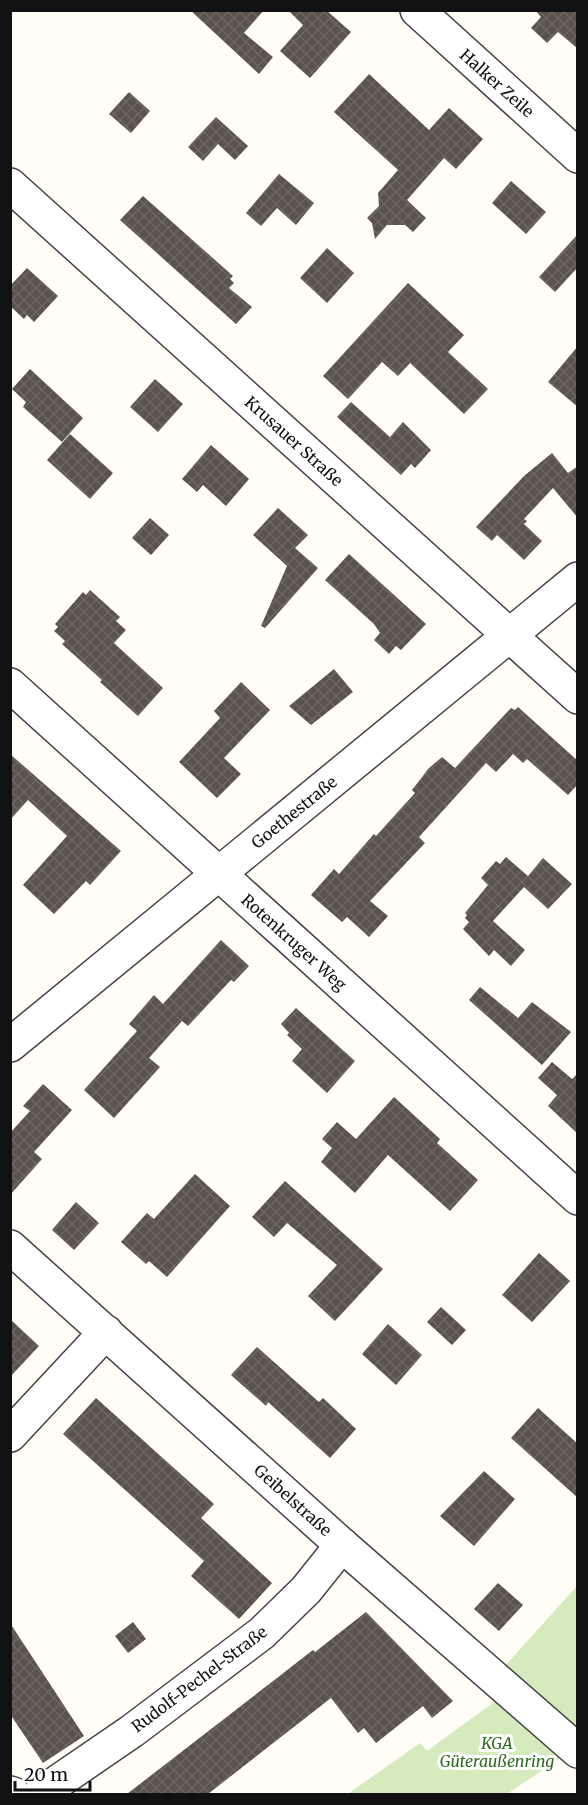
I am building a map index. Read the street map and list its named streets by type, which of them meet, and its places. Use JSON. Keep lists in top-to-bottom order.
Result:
{
  "streets": {
    "street": [
      "Halker Zeile",
      "Krusauer Straße",
      "Goethestraße",
      "Rotenkruger Weg",
      "Geibelstraße",
      "Rudolf-Pechel-Straße"
    ]
  },
  "crossings": [
    ["Krusauer Straße", "Goethestraße"],
    ["Goethestraße", "Rotenkruger Weg"],
    ["Geibelstraße", "Rudolf-Pechel-Straße"]
  ],
  "parks": ["KGA Güteraußenring"],
  "scale_bar": "20 m"
}
